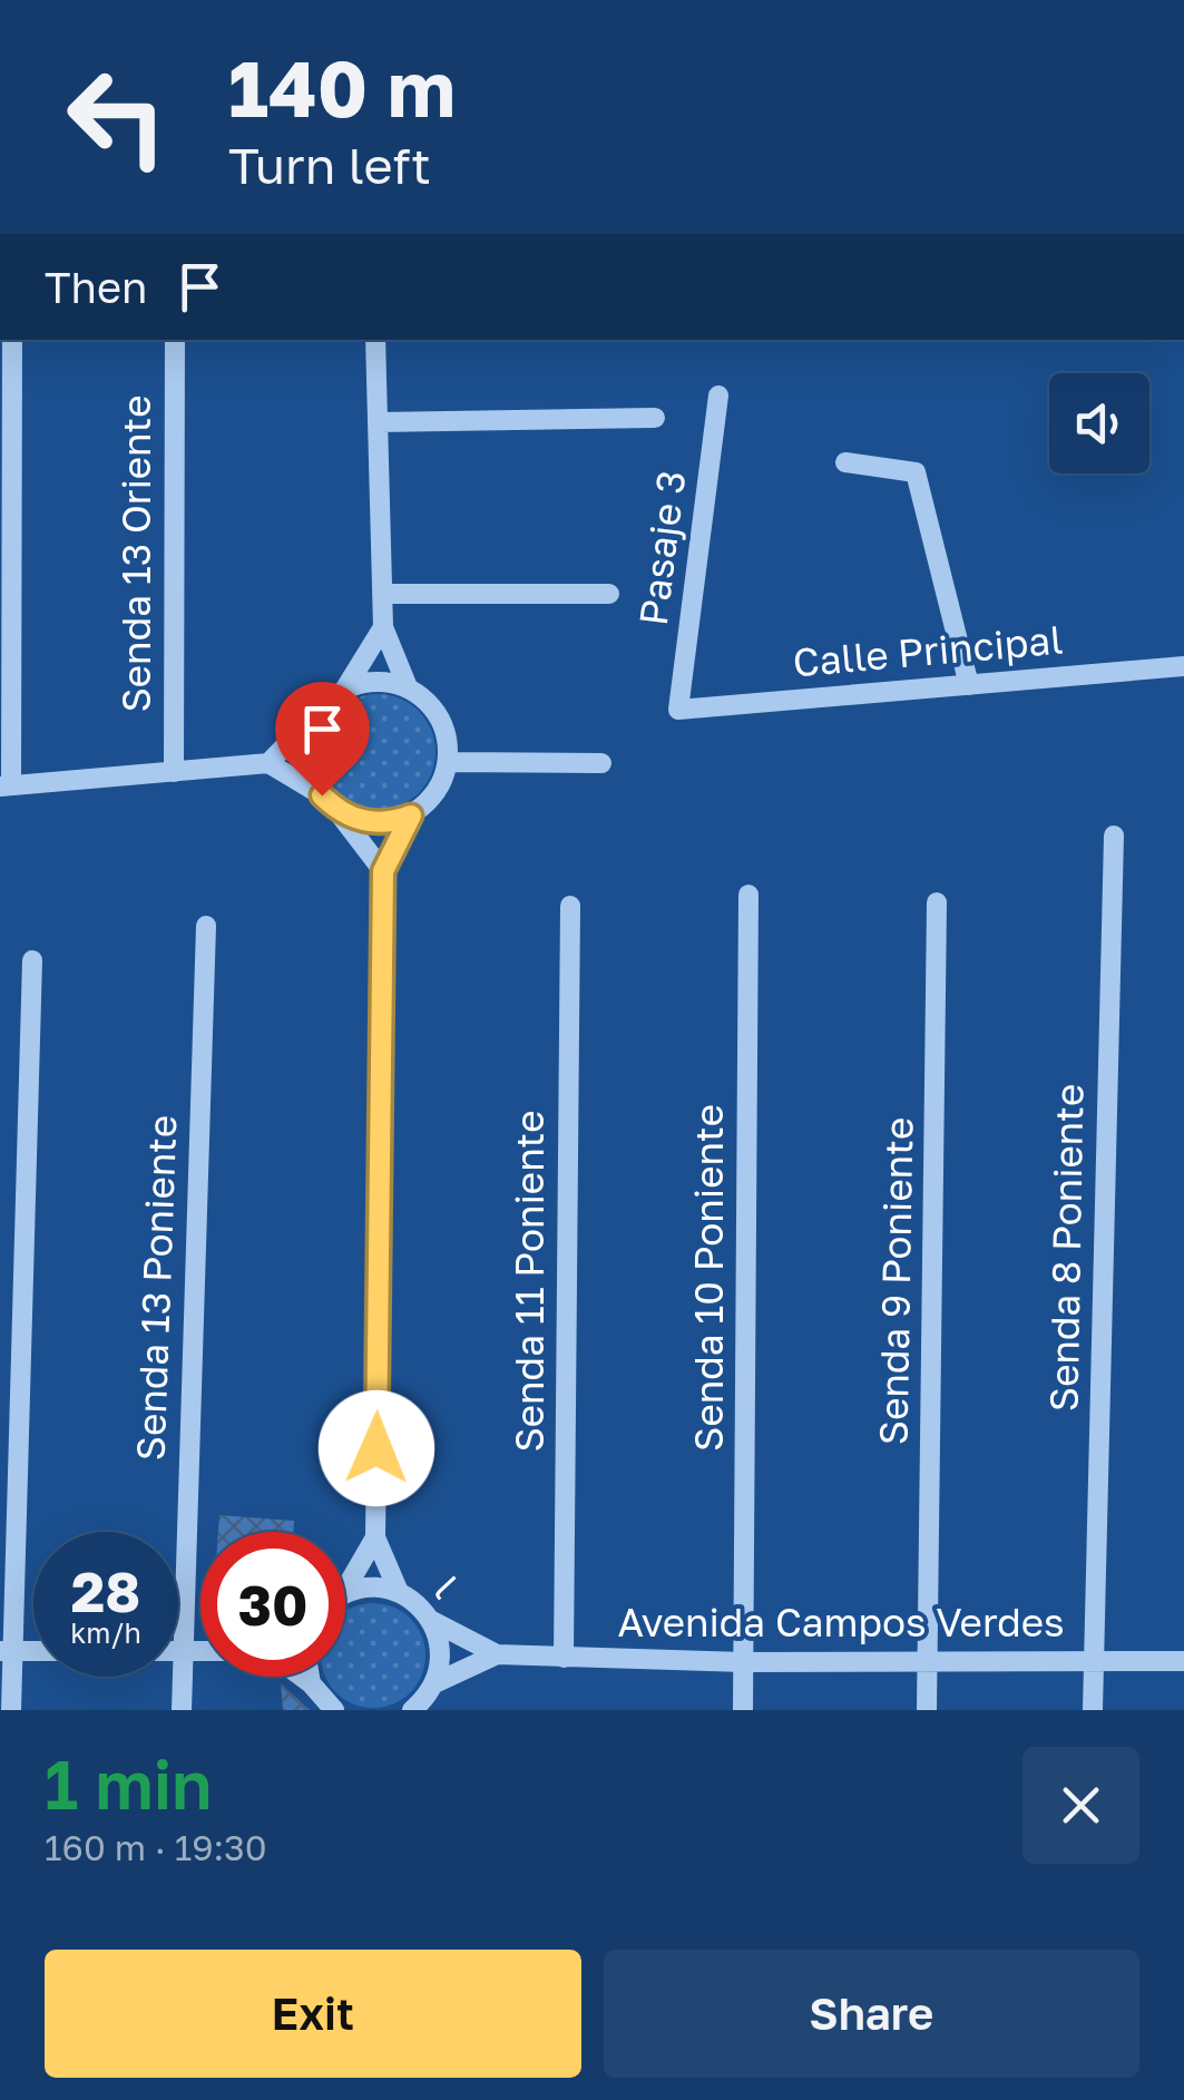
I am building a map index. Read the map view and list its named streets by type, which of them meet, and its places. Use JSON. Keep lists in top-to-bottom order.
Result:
{
  "streets": {
    "street": [
      "Pasaje 3",
      "Senda 13 Oriente",
      "Calle Principal",
      "Senda 8 Poniente",
      "Senda 10 Poniente",
      "Senda 11 Poniente",
      "Senda 9 Poniente",
      "Senda 13 Poniente",
      "l",
      "Avenida Campos Verdes"
    ]
  },
  "crossings": [
    ["Pasaje 3", "Calle Principal"],
    ["Senda 8 Poniente", "Avenida Campos Verdes"],
    ["Senda 10 Poniente", "Avenida Campos Verdes"],
    ["Senda 11 Poniente", "Avenida Campos Verdes"],
    ["Senda 9 Poniente", "Avenida Campos Verdes"],
    ["l", "Avenida Campos Verdes"]
  ],
  "page": {
    "turn": ["140 m", "Turn left"],
    "then": "Then",
    "speed": "28 km/h",
    "limit": "30",
    "heading": ["1 min", "160 m · 19:30"],
    "buttons": ["Exit", "Share"]
  }
}
